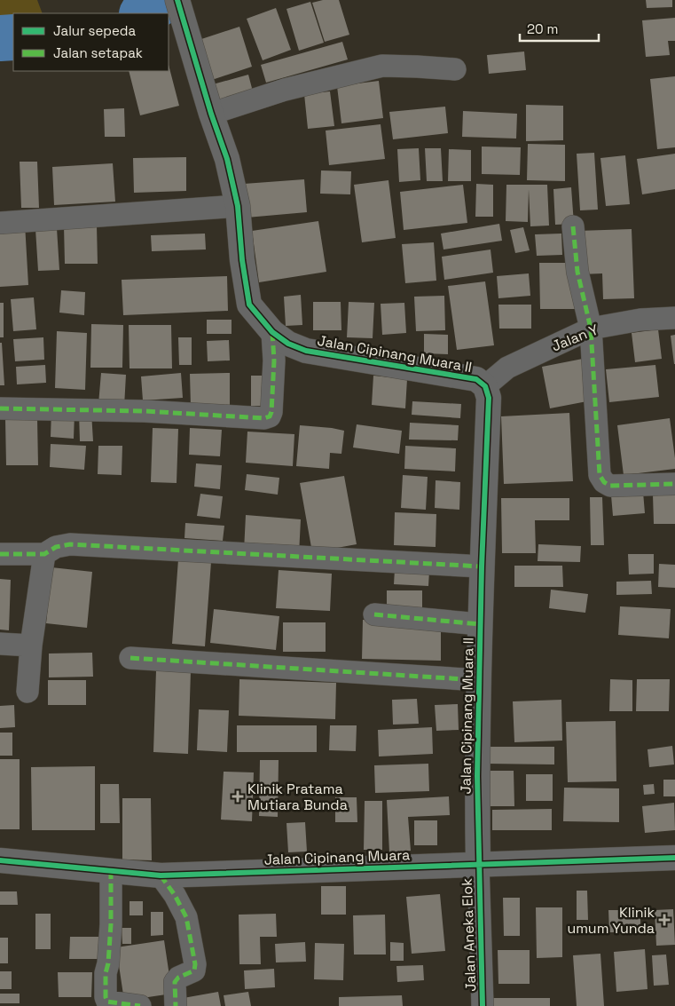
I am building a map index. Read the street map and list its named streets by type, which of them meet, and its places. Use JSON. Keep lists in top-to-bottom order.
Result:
{
  "streets": {
    "street": [
      "Jalan Y",
      "Jalan Cipinang Muara II",
      "Jalan Cipinang Muara",
      "Jalan Aneka Elok"
    ]
  },
  "crossings": [
    ["Jalan Y", "Jalan Cipinang Muara II"],
    ["Jalan Cipinang Muara II", "Jalan Cipinang Muara"],
    ["Jalan Cipinang Muara II", "Jalan Aneka Elok"],
    ["Jalan Cipinang Muara", "Jalan Aneka Elok"]
  ],
  "places": {
    "health": ["Klinik Pratama Mutiara Bunda", "Klinik umum Yunda"]
  },
  "legend": ["Jalur sepeda", "Jalan setapak"],
  "scale_bar": "20 m"
}
